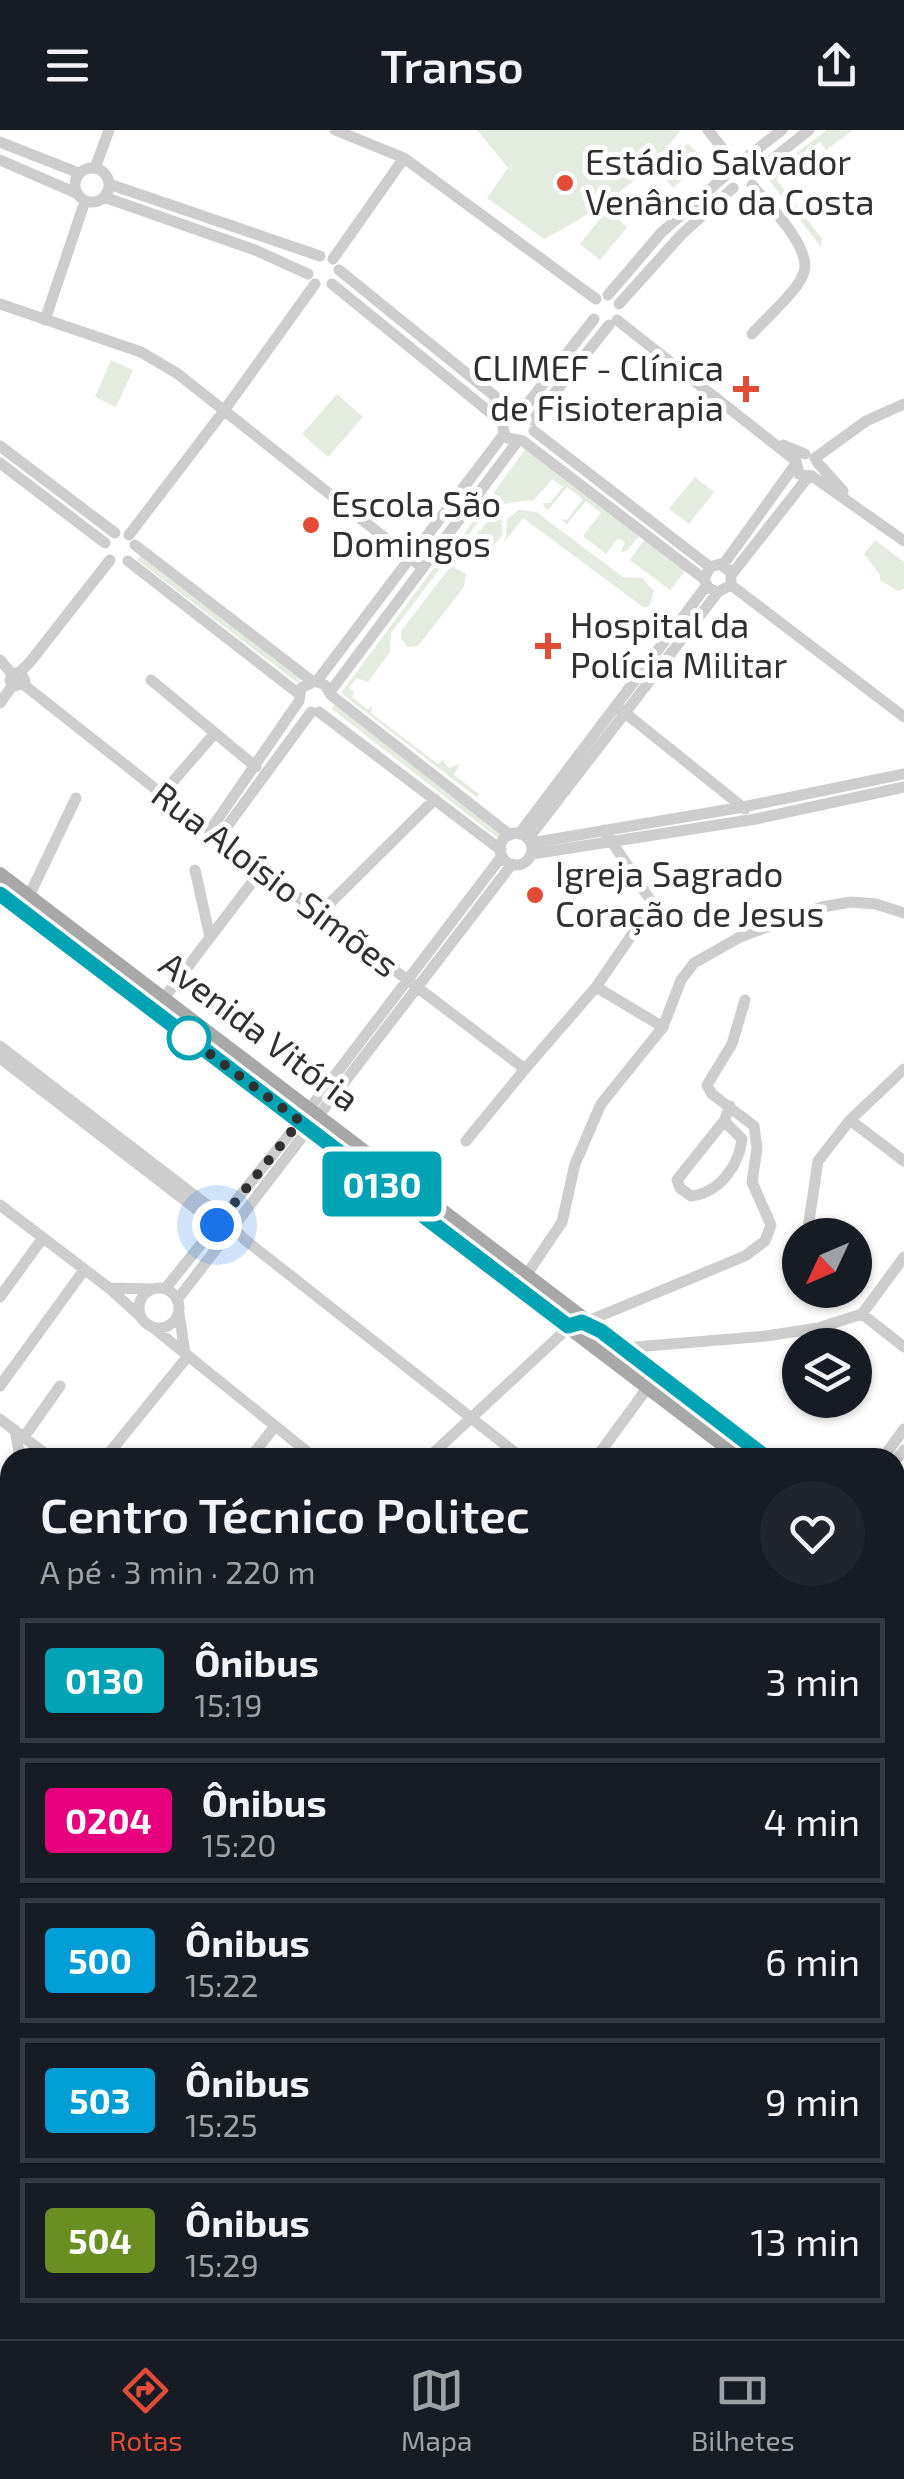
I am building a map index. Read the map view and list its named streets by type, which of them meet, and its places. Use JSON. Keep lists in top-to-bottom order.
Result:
{
  "streets": {
    "main road": ["Avenida Vitória"],
    "street": ["Rua Aloísio Simões"]
  },
  "places": {
    "other": ["Estádio Salvador Venâncio da Costa", "Escola São Domingos", "Igreja Sagrado Coração de Jesus"],
    "health": ["CLIMEF - Clínica de Fisioterapia", "Hospital da Polícia Militar"]
  },
  "lines": ["bus line 0130"],
  "north": "bottom left",
  "page": {
    "header": "Transo",
    "on_map": "0130",
    "heading": ["Centro Técnico Politec", "A pé · 3 min · 220 m"],
    "list": [
      {
        "mark": "0130",
        "name": "Ônibus",
        "note": "15:19",
        "value": "3 min"
      },
      {
        "mark": "0204",
        "name": "Ônibus",
        "note": "15:20",
        "value": "4 min"
      },
      {
        "mark": "500",
        "name": "Ônibus",
        "note": "15:22",
        "value": "6 min"
      },
      {
        "mark": "503",
        "name": "Ônibus",
        "note": "15:25",
        "value": "9 min"
      },
      {
        "mark": "504",
        "name": "Ônibus",
        "note": "15:29",
        "value": "13 min"
      }
    ],
    "tabs": ["Rotas", "Mapa", "Bilhetes"]
  }
}
